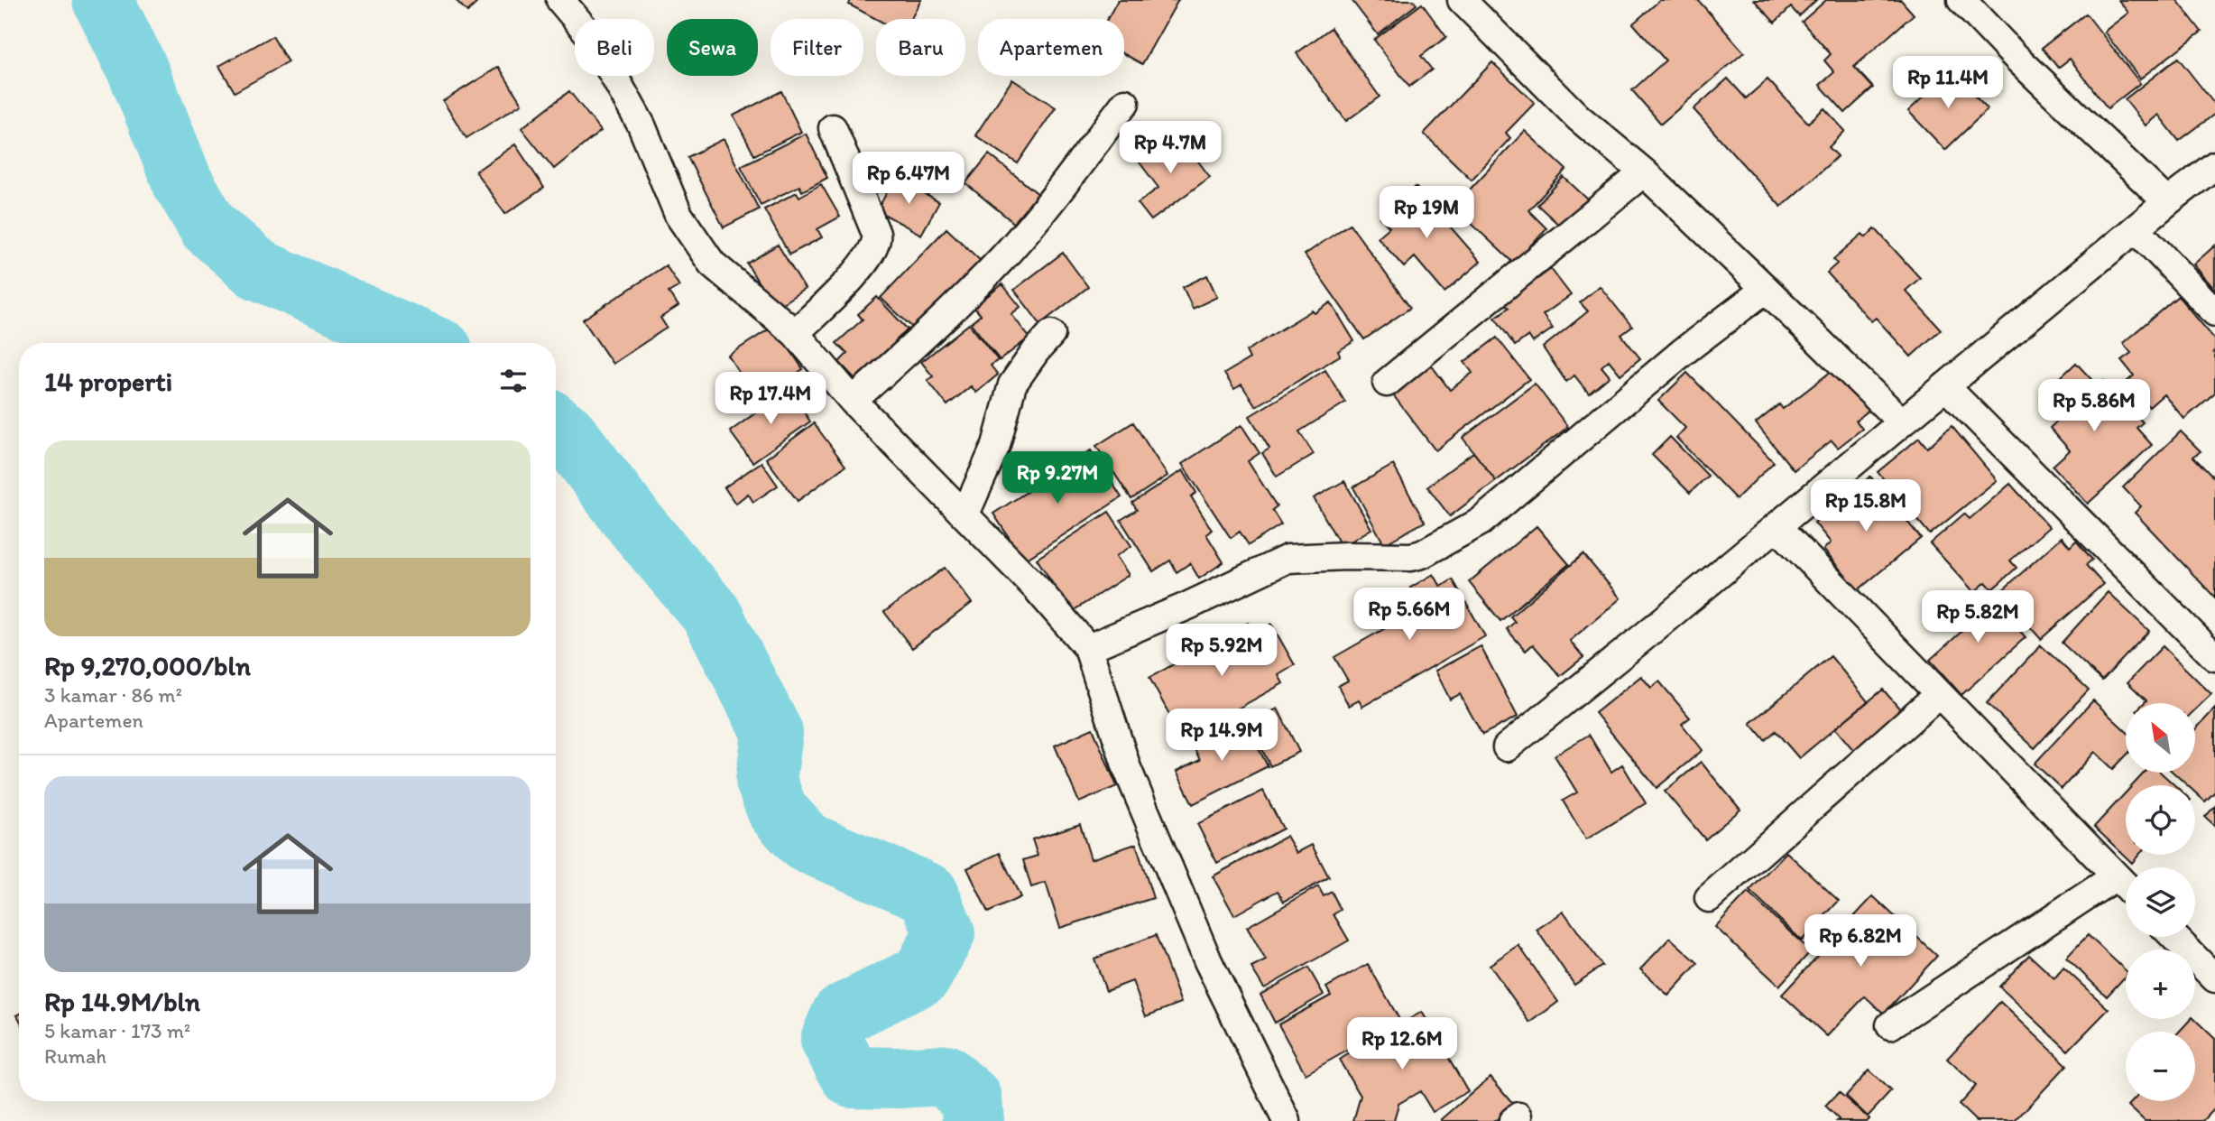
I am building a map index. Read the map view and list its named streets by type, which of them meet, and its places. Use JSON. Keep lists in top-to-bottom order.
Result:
{
  "north": "top left",
  "page": {
    "chip": [
      "Beli",
      "Sewa",
      "Filter",
      "Baru",
      "Apartemen"
    ],
    "price": [
      "Rp 11.4M",
      "Rp 4.7M",
      "Rp 6.47M",
      "Rp 19M",
      "Rp 17.4M",
      "Rp 5.86M",
      "Rp 9.27M",
      "Rp 15.8M",
      "Rp 5.66M",
      "Rp 5.82M",
      "Rp 5.92M",
      "Rp 14.9M",
      "Rp 6.82M",
      "Rp 12.6M"
    ],
    "heading": "14 properti",
    "list": [
      {
        "name": "Rp 9,270,000/bln",
        "note": "3 kamar · 86 m² · Apartemen"
      },
      {
        "name": "Rp 14.9M/bln",
        "note": "5 kamar · 173 m² · Rumah"
      }
    ],
    "map_buttons": ["+", "−"]
  }
}
